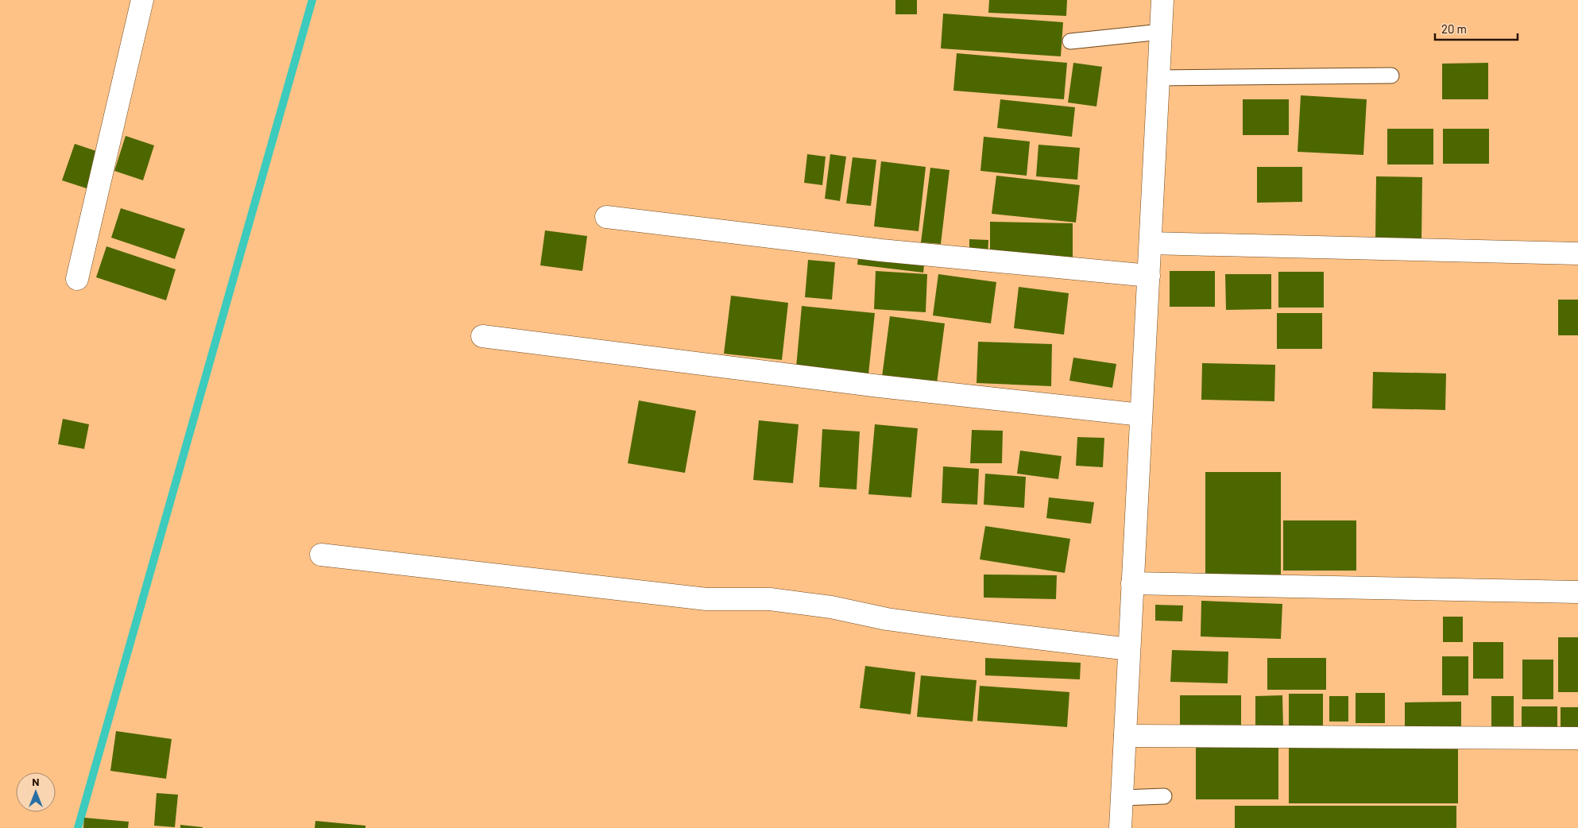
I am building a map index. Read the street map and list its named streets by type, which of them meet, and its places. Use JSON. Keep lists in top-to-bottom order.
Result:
{
  "scale_bar": "20 m",
  "north": "top"
}
